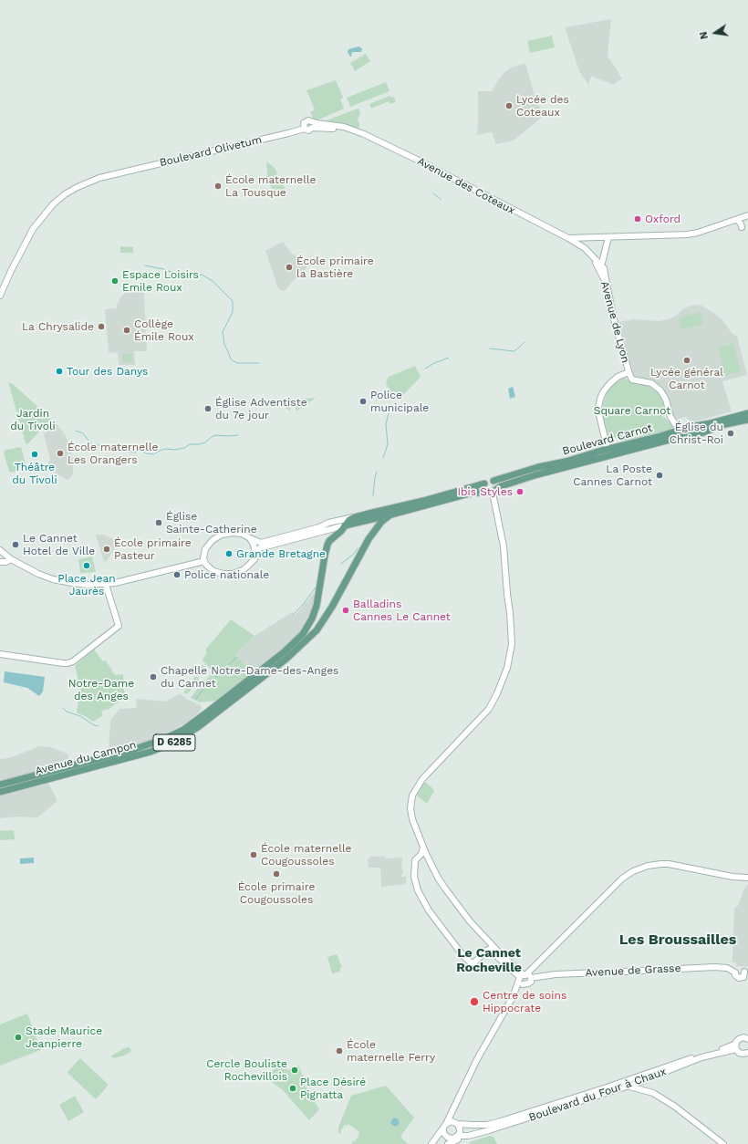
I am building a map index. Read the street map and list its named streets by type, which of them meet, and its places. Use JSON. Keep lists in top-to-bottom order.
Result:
{
  "streets": {
    "main road": [
      "Boulevard Olivetum",
      "Avenue des Coteaux",
      "Avenue de Lyon",
      "Boulevard Carnot",
      "D 6285",
      "Avenue du Campon",
      "Avenue de Grasse",
      "Boulevard du Four à Chaux"
    ]
  },
  "crossings": [
    ["Boulevard Olivetum", "Avenue des Coteaux"],
    ["Avenue des Coteaux", "Avenue de Lyon"],
    ["Boulevard Carnot", "Avenue du Campon"]
  ],
  "districts": ["Les Broussailles", "Le Cannet Rocheville"],
  "parks": ["Square Carnot", "Jardin du Tivoli", "Notre-Dame des Anges"],
  "places": [
    "Lycée des Coteaux",
    "École maternelle La Tousque",
    "Oxford",
    "École primaire la Bastière",
    "Espace Loisirs Emile Roux",
    "La Chrysalide",
    "Collège Émile Roux",
    "Lycée général Carnot",
    "Tour des Danys",
    "Police municipale",
    "Église Adventiste du 7e jour",
    "Église du Christ-Roi",
    "École maternelle Les Orangers",
    "Théâtre du Tivoli",
    "La Poste Cannes Carnot",
    "Ibis Styles",
    "Église Sainte-Catherine",
    "Le Cannet Hotel de Ville",
    "École primaire Pasteur",
    "Grande Bretagne",
    "Place Jean Jaurès",
    "Police nationale",
    "Balladins Cannes Le Cannet",
    "Chapelle Notre-Dame-des-Anges du Cannet",
    "École maternelle Cougoussoles",
    "École primaire Cougoussoles",
    "Centre de soins Hippocrate",
    "Stade Maurice Jeanpierre",
    "École maternelle Ferry",
    "Cercle Bouliste Rochevillois",
    "Place Désiré Pignatta"
  ],
  "north": "left"
}
